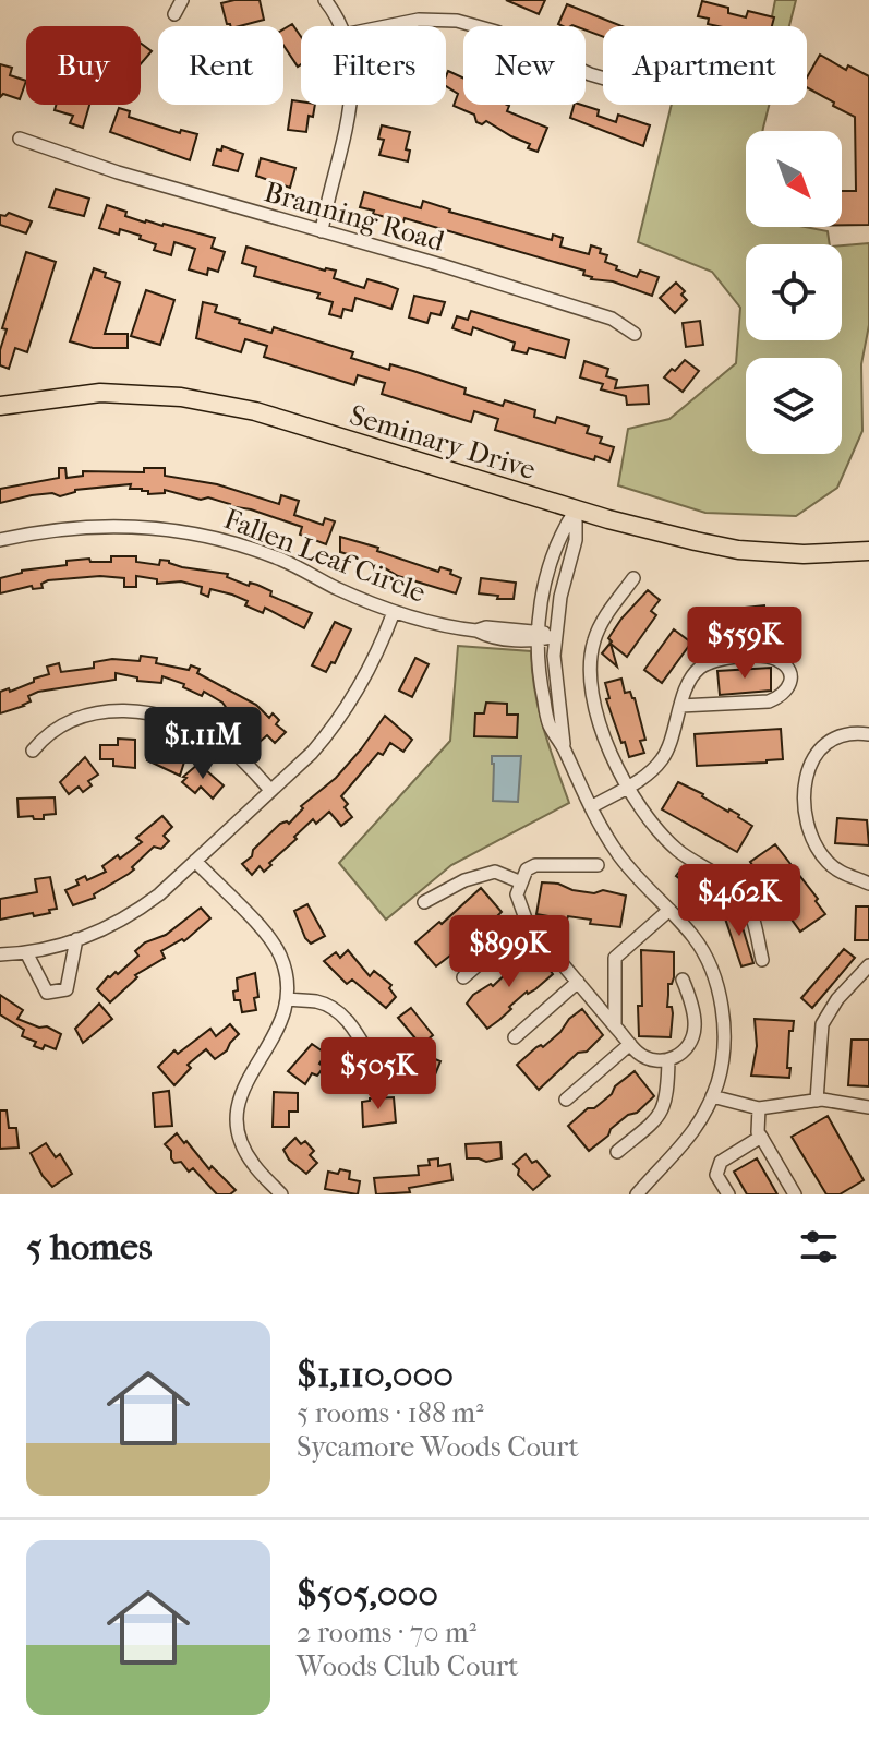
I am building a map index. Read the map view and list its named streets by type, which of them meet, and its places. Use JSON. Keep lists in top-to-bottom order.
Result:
{
  "streets": {
    "main road": ["Seminary Drive"],
    "street": ["Branning Road", "Fallen Leaf Circle"]
  },
  "north": "bottom right",
  "page": {
    "chip": [
      "Buy",
      "Rent",
      "Filters",
      "New",
      "Apartment"
    ],
    "price": [
      "$559K",
      "$1.11M",
      "$462K",
      "$899K",
      "$505K"
    ],
    "heading": "5 homes",
    "list": [
      {
        "name": "$1,110,000",
        "note": "5 rooms · 188 m² · Sycamore Woods Court"
      },
      {
        "name": "$505,000",
        "note": "2 rooms · 70 m² · Woods Club Court"
      }
    ]
  }
}
